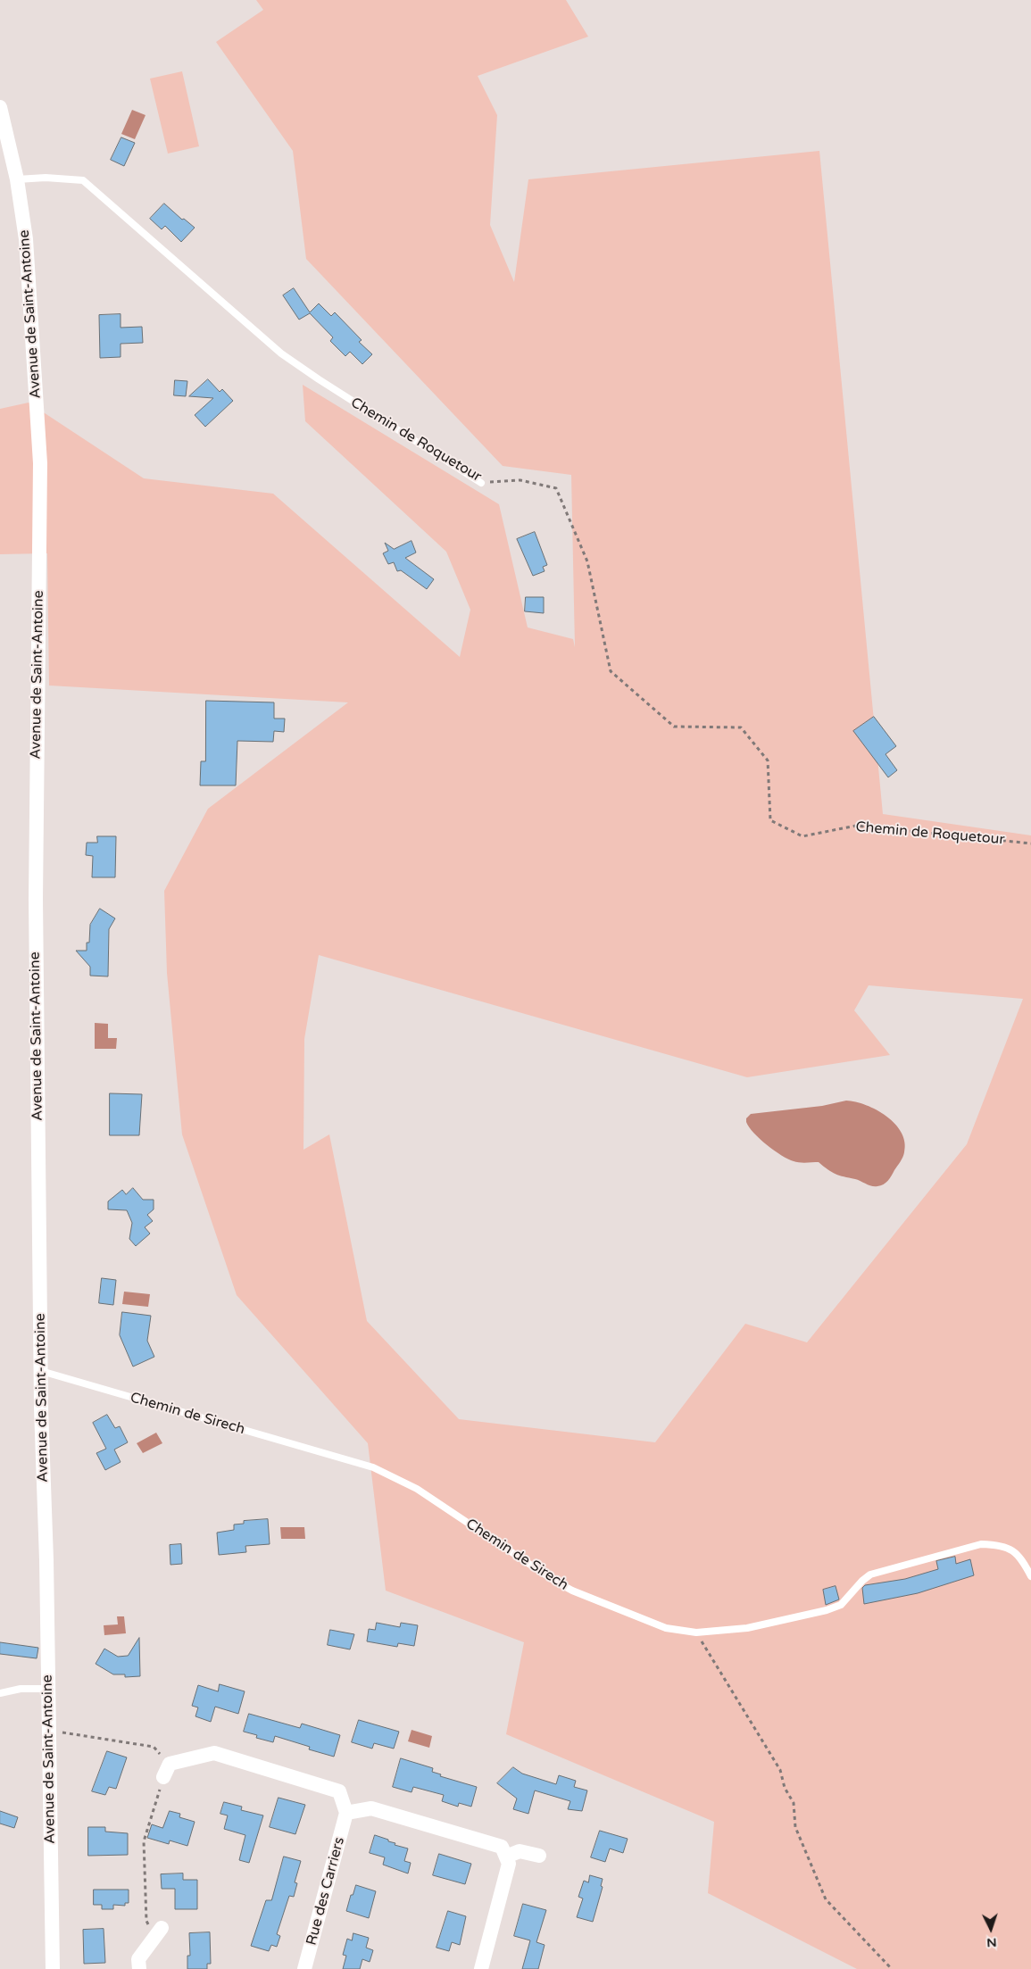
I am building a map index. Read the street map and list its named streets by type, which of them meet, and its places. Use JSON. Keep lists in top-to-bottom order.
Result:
{
  "streets": {
    "street": ["Avenue de Saint-Antoine", "Rue des Carriers"],
    "lane": ["Chemin de Roquetour", "Chemin de Sirech"]
  },
  "crossings": [
    ["Avenue de Saint-Antoine", "Chemin de Roquetour"],
    ["Avenue de Saint-Antoine", "Chemin de Sirech"]
  ],
  "north": "bottom"
}
